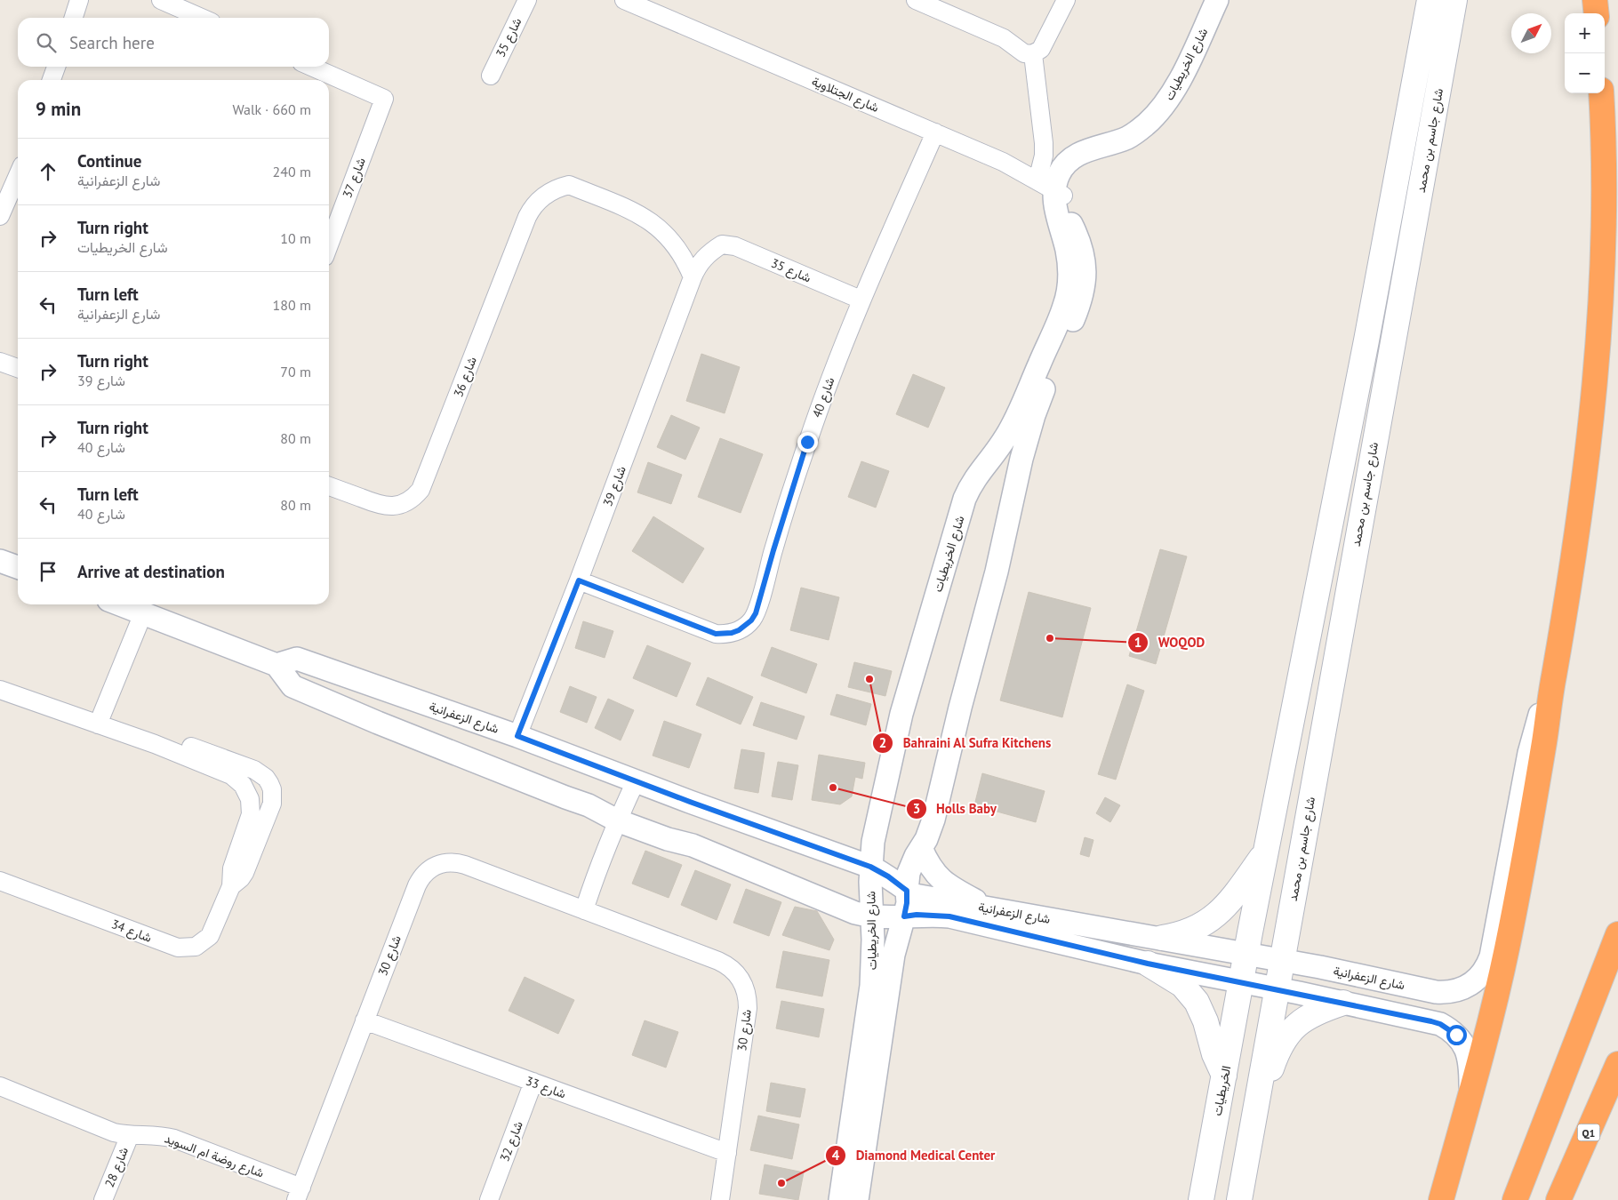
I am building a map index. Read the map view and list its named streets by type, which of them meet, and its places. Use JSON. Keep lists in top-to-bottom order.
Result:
{
  "streets": {
    "highway": ["Q1"],
    "main road": ["شارع جاسم بن محمد", "الخريطيات"],
    "street": [
      "شارع 35",
      "شارع الخريطيات",
      "شارع الجتلاوية",
      "شارع 37",
      "شارع 36",
      "شارع 40",
      "شارع 39",
      "شارع الزعفرانية",
      "شارع 34",
      "شارع 30",
      "شارع 33",
      "شارع 32",
      "شارع روضة ام السويد",
      "شارع 28"
    ]
  },
  "crossings": [
    ["شارع 35", "شارع 40"],
    ["شارع 35", "شارع 39"],
    ["شارع الخريطيات", "شارع الجتلاوية"],
    ["شارع الخريطيات", "شارع الزعفرانية"],
    ["شارع الجتلاوية", "شارع 40"],
    ["شارع جاسم بن محمد", "شارع الزعفرانية"],
    ["شارع جاسم بن محمد", "الخريطيات"],
    ["شارع 36", "شارع 39"],
    ["شارع 40", "شارع 39"],
    ["شارع 39", "شارع الزعفرانية"],
    ["شارع الزعفرانية", "الخريطيات"],
    ["شارع 30", "شارع 33"],
    ["شارع 30", "شارع روضة ام السويد"],
    ["شارع 33", "شارع 32"],
    ["شارع روضة ام السويد", "شارع 28"]
  ],
  "places": [
    "WOQOD",
    "Bahraini Al Sufra Kitchens",
    "Holls Baby",
    "Diamond Medical Center"
  ],
  "north": "top right",
  "page": {
    "map_buttons": ["+", "−"],
    "search": "Search here",
    "heading": ["9 min", "Walk · 660 m"],
    "list": [
      ["Continue", "شارع الزعفرانية", "240 m"],
      ["Turn right", "شارع الخريطيات", "10 m"],
      ["Turn left", "شارع الزعفرانية", "180 m"],
      ["Turn right", "شارع 39", "70 m"],
      ["Turn right", "شارع 40", "80 m"],
      ["Turn left", "شارع 40", "80 m"],
      "Arrive at destination"
    ]
  }
}
